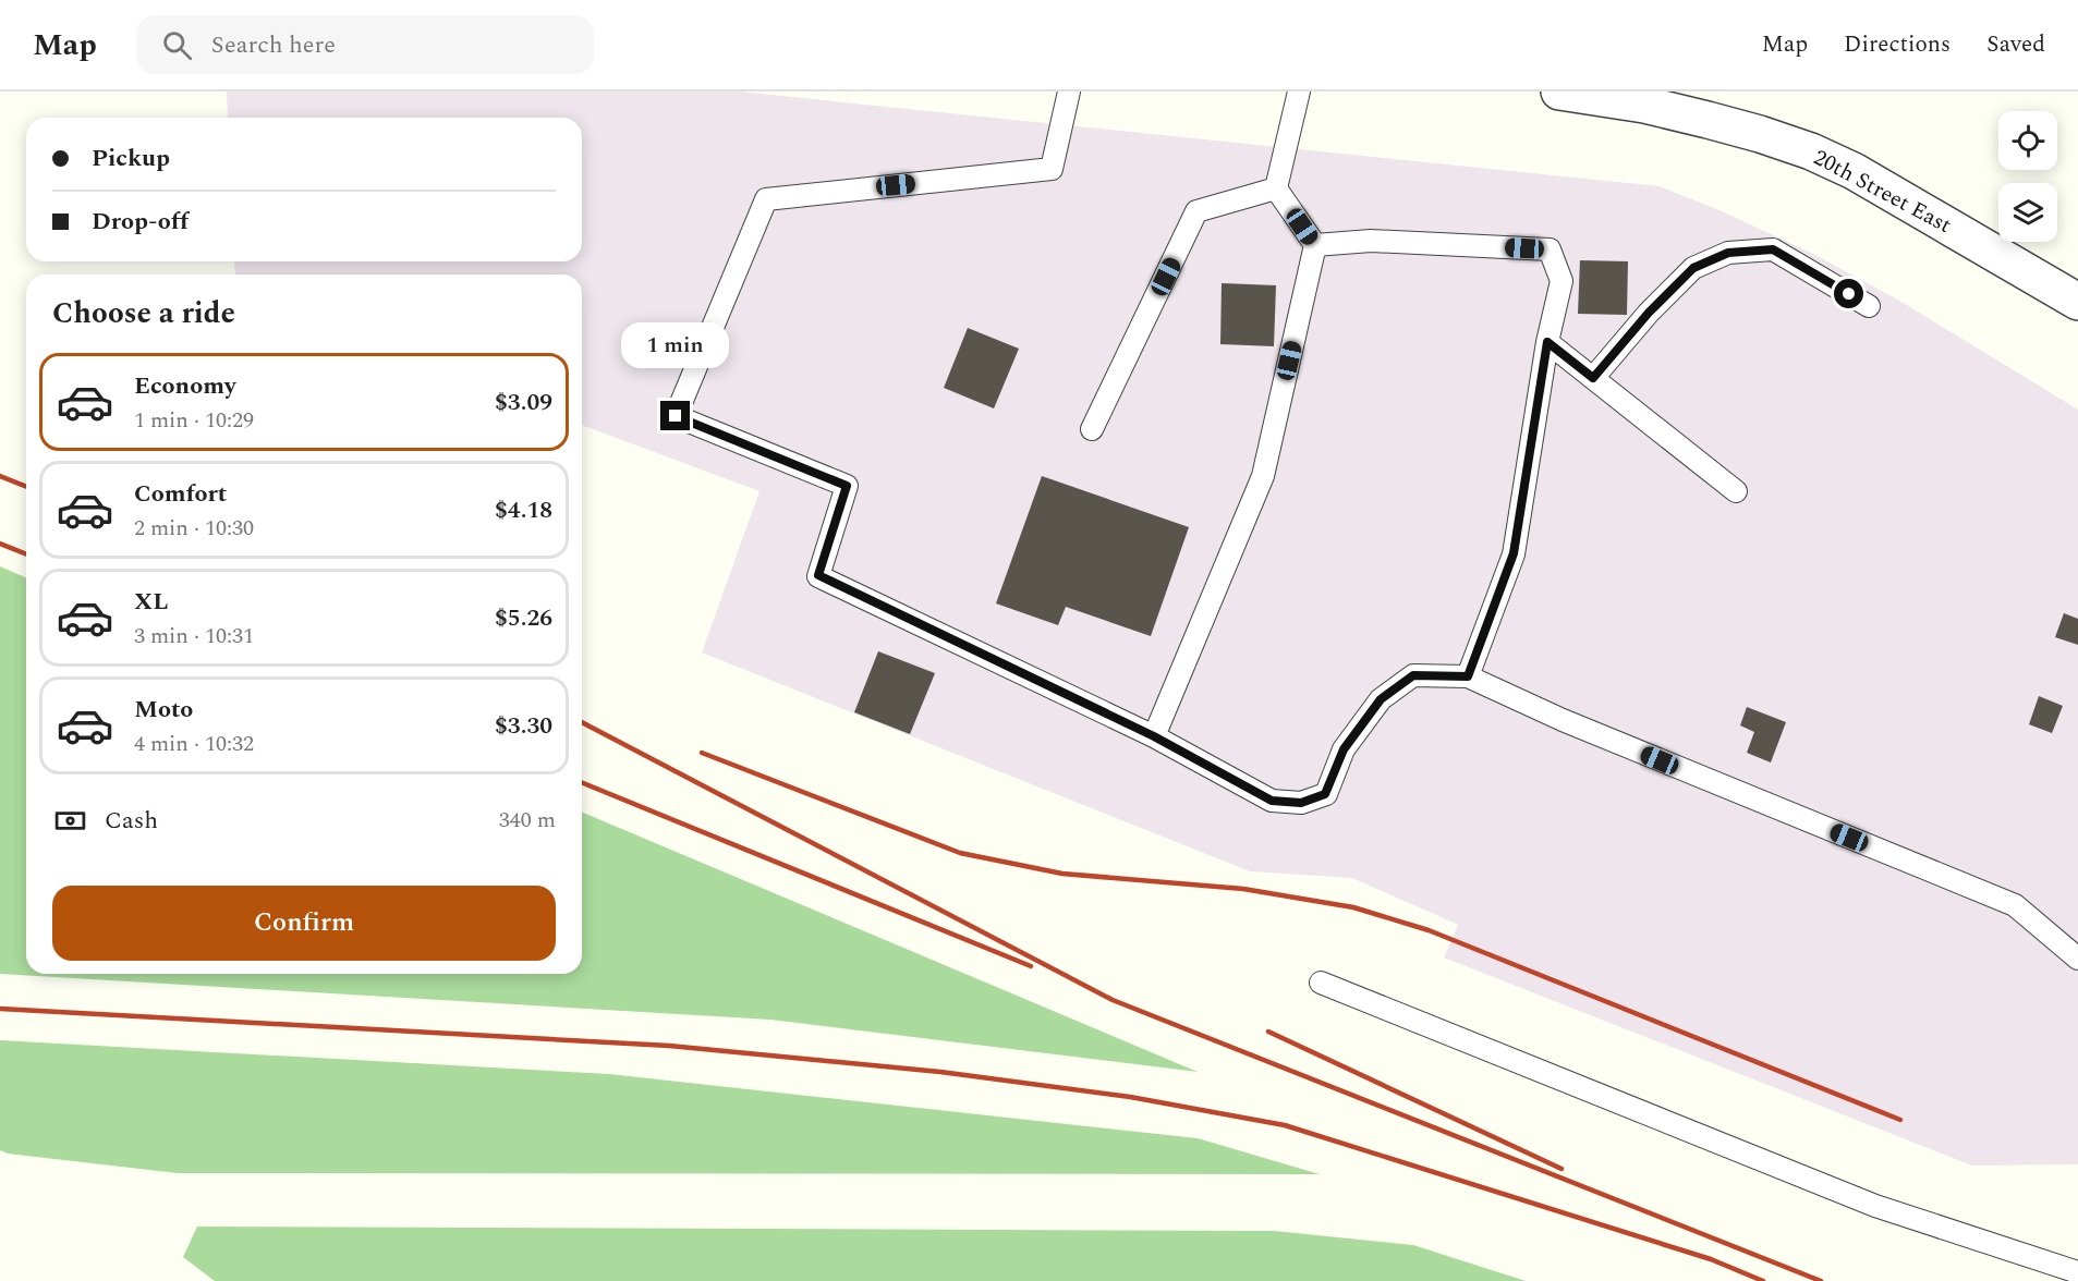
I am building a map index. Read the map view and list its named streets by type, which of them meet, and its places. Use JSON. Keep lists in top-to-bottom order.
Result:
{
  "streets": {
    "street": ["20th Street East"]
  },
  "page": {
    "header": "Map",
    "search": "Search here",
    "nav": ["Map", "Directions", "Saved"],
    "banner": ["Pickup", "Drop-off"],
    "heading": "Choose a ride",
    "bubble": "1 min",
    "list": [
      {
        "name": "Economy",
        "note": "1 min · 10:29",
        "value": "$3.09"
      },
      {
        "name": "Comfort",
        "note": "2 min · 10:30",
        "value": "$4.18"
      },
      {
        "name": "XL",
        "note": "3 min · 10:31",
        "value": "$5.26"
      },
      {
        "name": "Moto",
        "note": "4 min · 10:32",
        "value": "$3.30"
      }
    ],
    "pay": ["Cash", "340 m"],
    "buttons": "Confirm"
  }
}
